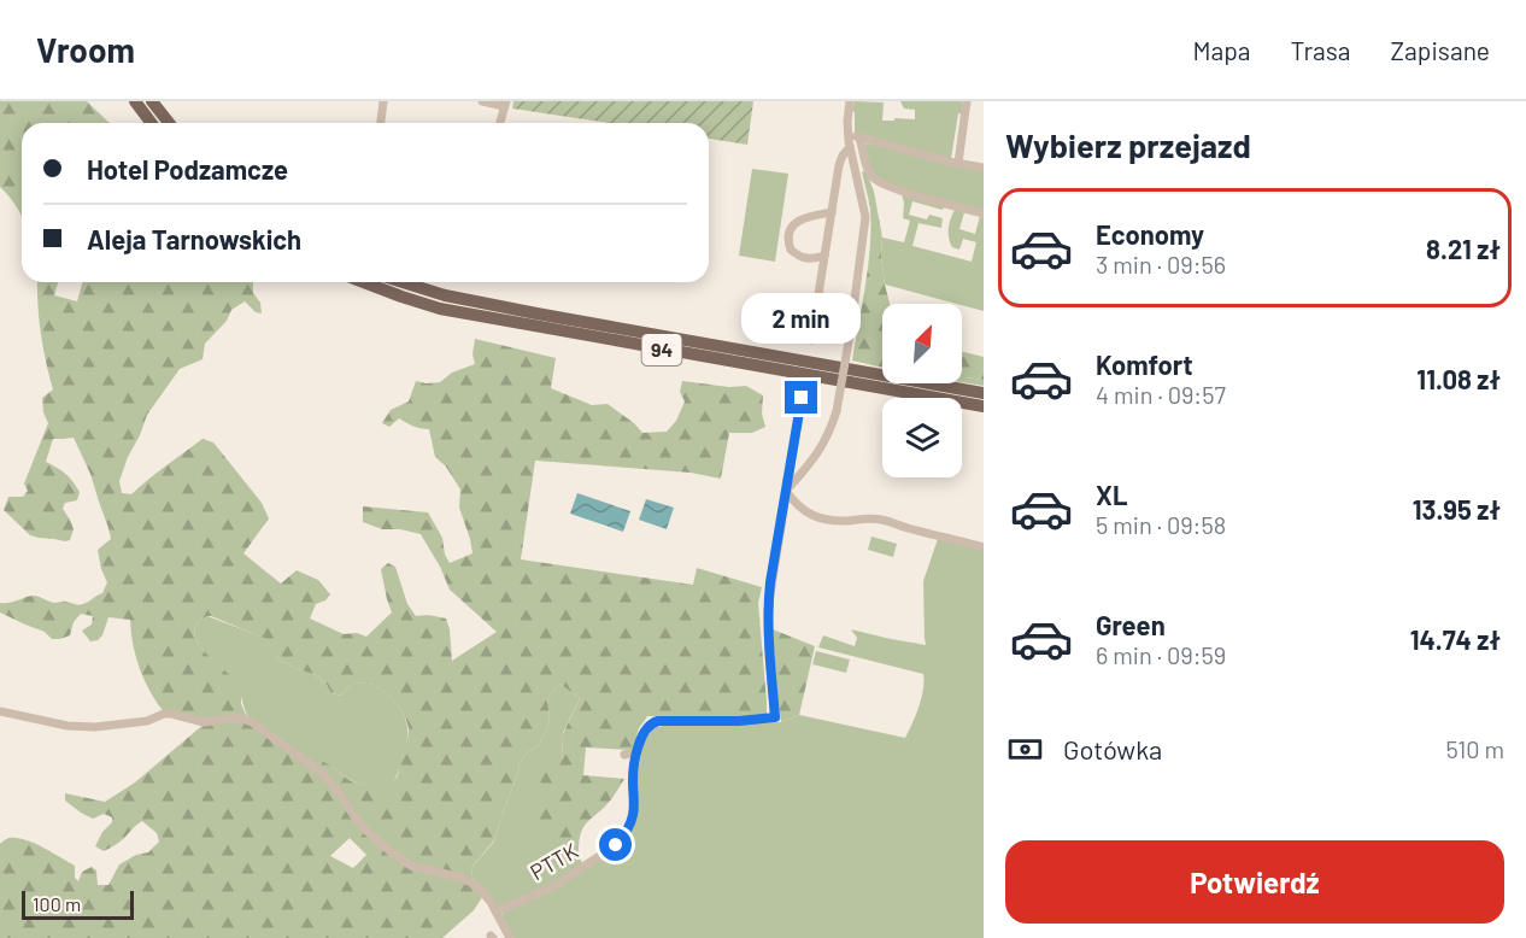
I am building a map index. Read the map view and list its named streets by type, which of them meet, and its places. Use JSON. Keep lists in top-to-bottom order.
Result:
{
  "streets": {
    "main road": ["94"],
    "street": ["PTTK"]
  },
  "scale_bar": "100 m",
  "north": "top right",
  "page": {
    "header": "Vroom",
    "nav": ["Mapa", "Trasa", "Zapisane"],
    "heading": "Wybierz przejazd",
    "banner": ["Hotel Podzamcze", "Aleja Tarnowskich"],
    "list": [
      {
        "name": "Economy",
        "note": "3 min · 09:56",
        "value": "8.21 zł"
      },
      {
        "name": "Komfort",
        "note": "4 min · 09:57",
        "value": "11.08 zł"
      },
      {
        "name": "XL",
        "note": "5 min · 09:58",
        "value": "13.95 zł"
      },
      {
        "name": "Green",
        "note": "6 min · 09:59",
        "value": "14.74 zł"
      }
    ],
    "bubble": "2 min",
    "pay": ["Gotówka", "510 m"],
    "buttons": "Potwierdź",
    "scale": "100 m"
  }
}
